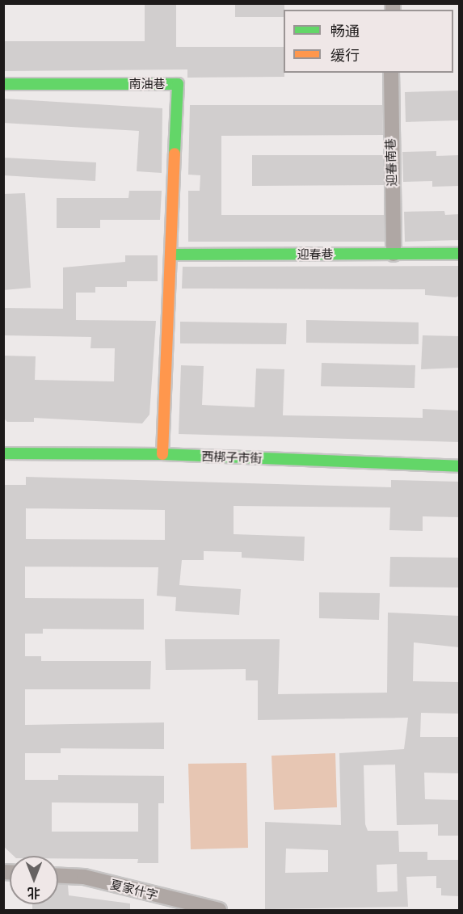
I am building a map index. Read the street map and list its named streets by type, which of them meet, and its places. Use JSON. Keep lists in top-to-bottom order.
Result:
{
  "streets": {
    "street": [
      "南油巷",
      "迎春南巷",
      "迎春巷",
      "西梆子市街",
      "夏家什字"
    ]
  },
  "crossings": [
    ["南油巷", "迎春巷"],
    ["迎春南巷", "迎春巷"]
  ],
  "legend": ["畅通", "缓行"],
  "north": "bottom"
}
